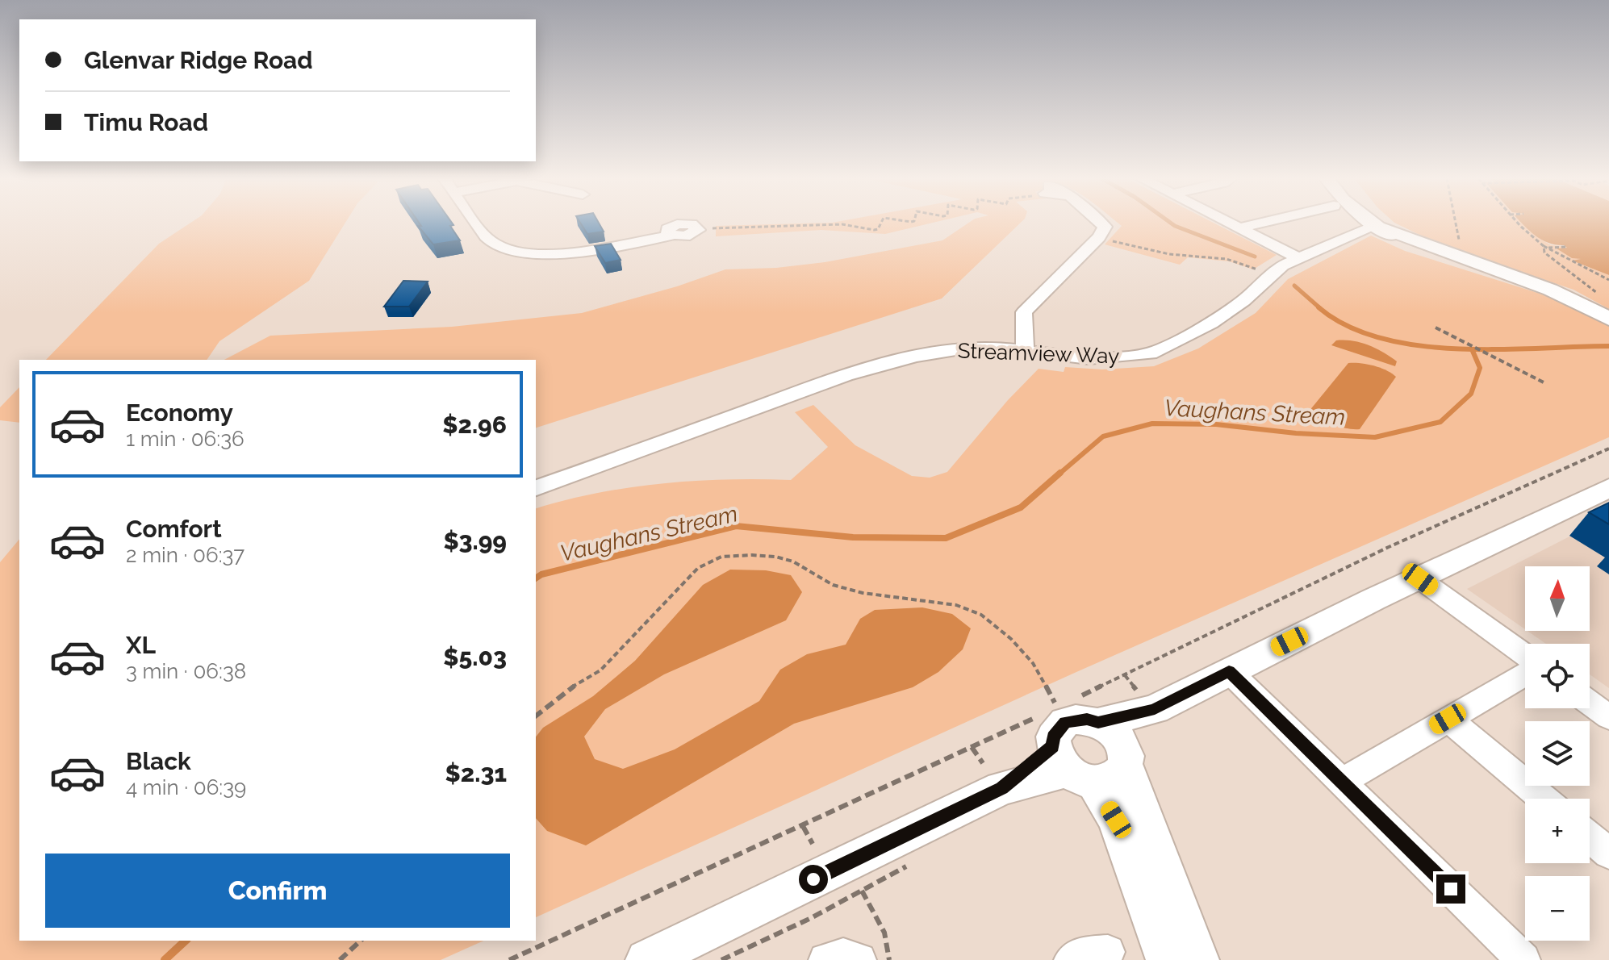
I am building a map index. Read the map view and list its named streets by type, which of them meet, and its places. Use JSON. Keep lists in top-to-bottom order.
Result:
{
  "streets": {
    "street": ["Streamview Way"]
  },
  "water": ["Vaughans Stream"],
  "north": "top",
  "page": {
    "banner": ["Glenvar Ridge Road", "Timu Road"],
    "list": [
      {
        "name": "Economy",
        "note": "1 min · 06:36",
        "value": "$2.96"
      },
      {
        "name": "Comfort",
        "note": "2 min · 06:37",
        "value": "$3.99"
      },
      {
        "name": "XL",
        "note": "3 min · 06:38",
        "value": "$5.03"
      },
      {
        "name": "Black",
        "note": "4 min · 06:39",
        "value": "$2.31"
      }
    ],
    "map_buttons": ["+", "−"],
    "buttons": "Confirm"
  }
}
